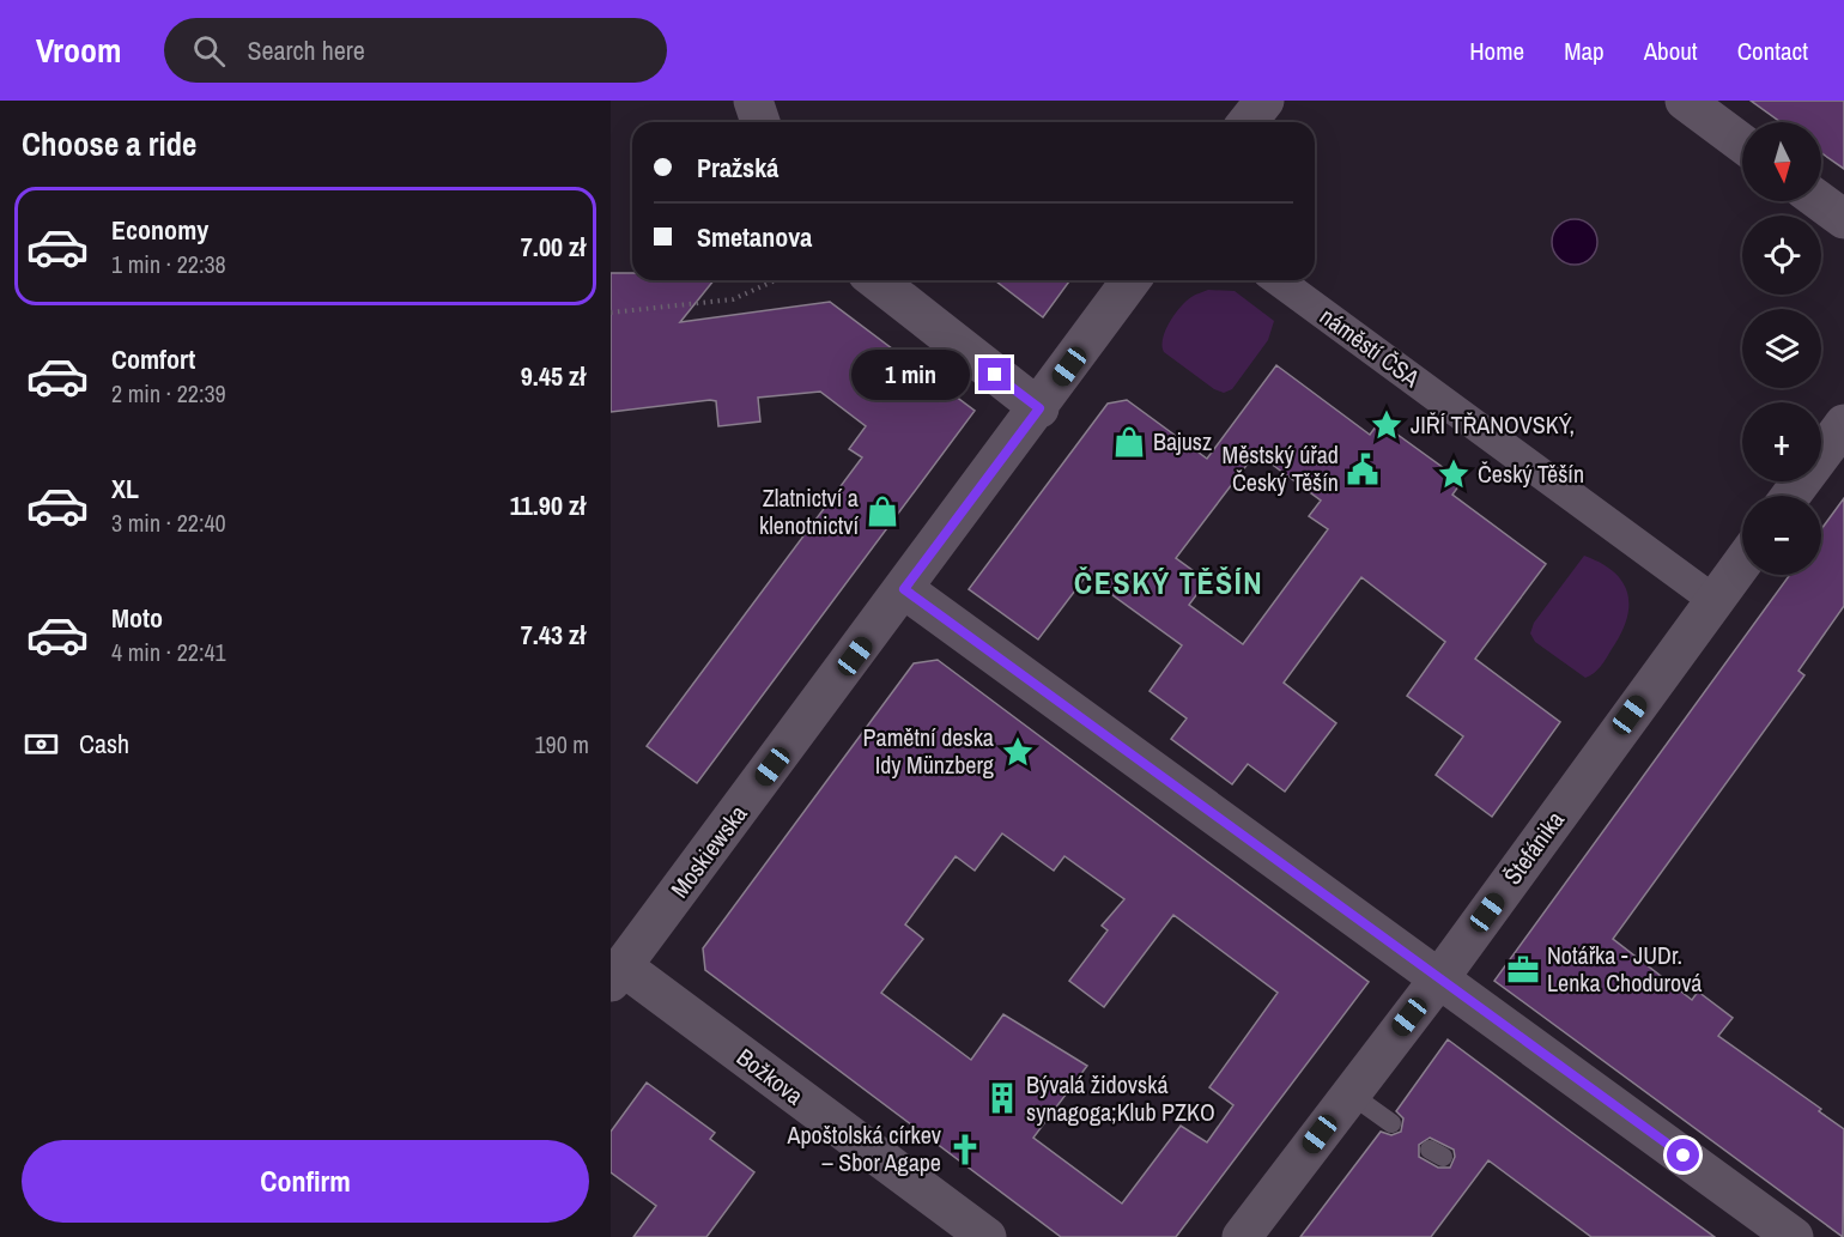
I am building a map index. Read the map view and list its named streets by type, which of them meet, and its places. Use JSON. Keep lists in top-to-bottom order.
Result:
{
  "streets": {
    "street": [
      "náměstí ČSA",
      "Štefánika",
      "Moskiewska",
      "Božkova"
    ]
  },
  "crossings": [
    ["náměstí ČSA", "Štefánika"],
    ["Moskiewska", "Božkova"]
  ],
  "districts": ["ČESKÝ TĚŠÍN"],
  "places": {
    "place": ["JIŘÍ TŘANOVSKÝ,", "Český Těšín", "Pamětní deska Idy Münzberg"],
    "shop": ["Bajusz", "Zlatnictví a klenotnictví"],
    "public building": ["Městský úřad Český Těšín"],
    "office": ["Notářka - JUDr. Lenka Chodurová"],
    "building": ["Bývalá židovská synagoga;Klub PZKO"],
    "church": ["Apoštolská církev – Sbor Agape"]
  },
  "north": "bottom",
  "page": {
    "header": "Vroom",
    "search": "Search here",
    "nav": [
      "Home",
      "Map",
      "About",
      "Contact"
    ],
    "heading": "Choose a ride",
    "map_buttons": ["+", "−"],
    "banner": ["Pražská", "Smetanova"],
    "list": [
      {
        "name": "Economy",
        "note": "1 min · 22:38",
        "value": "7.00 zł"
      },
      {
        "name": "Comfort",
        "note": "2 min · 22:39",
        "value": "9.45 zł"
      },
      {
        "name": "XL",
        "note": "3 min · 22:40",
        "value": "11.90 zł"
      },
      {
        "name": "Moto",
        "note": "4 min · 22:41",
        "value": "7.43 zł"
      }
    ],
    "bubble": "1 min",
    "pay": ["Cash", "190 m"],
    "buttons": "Confirm"
  }
}
